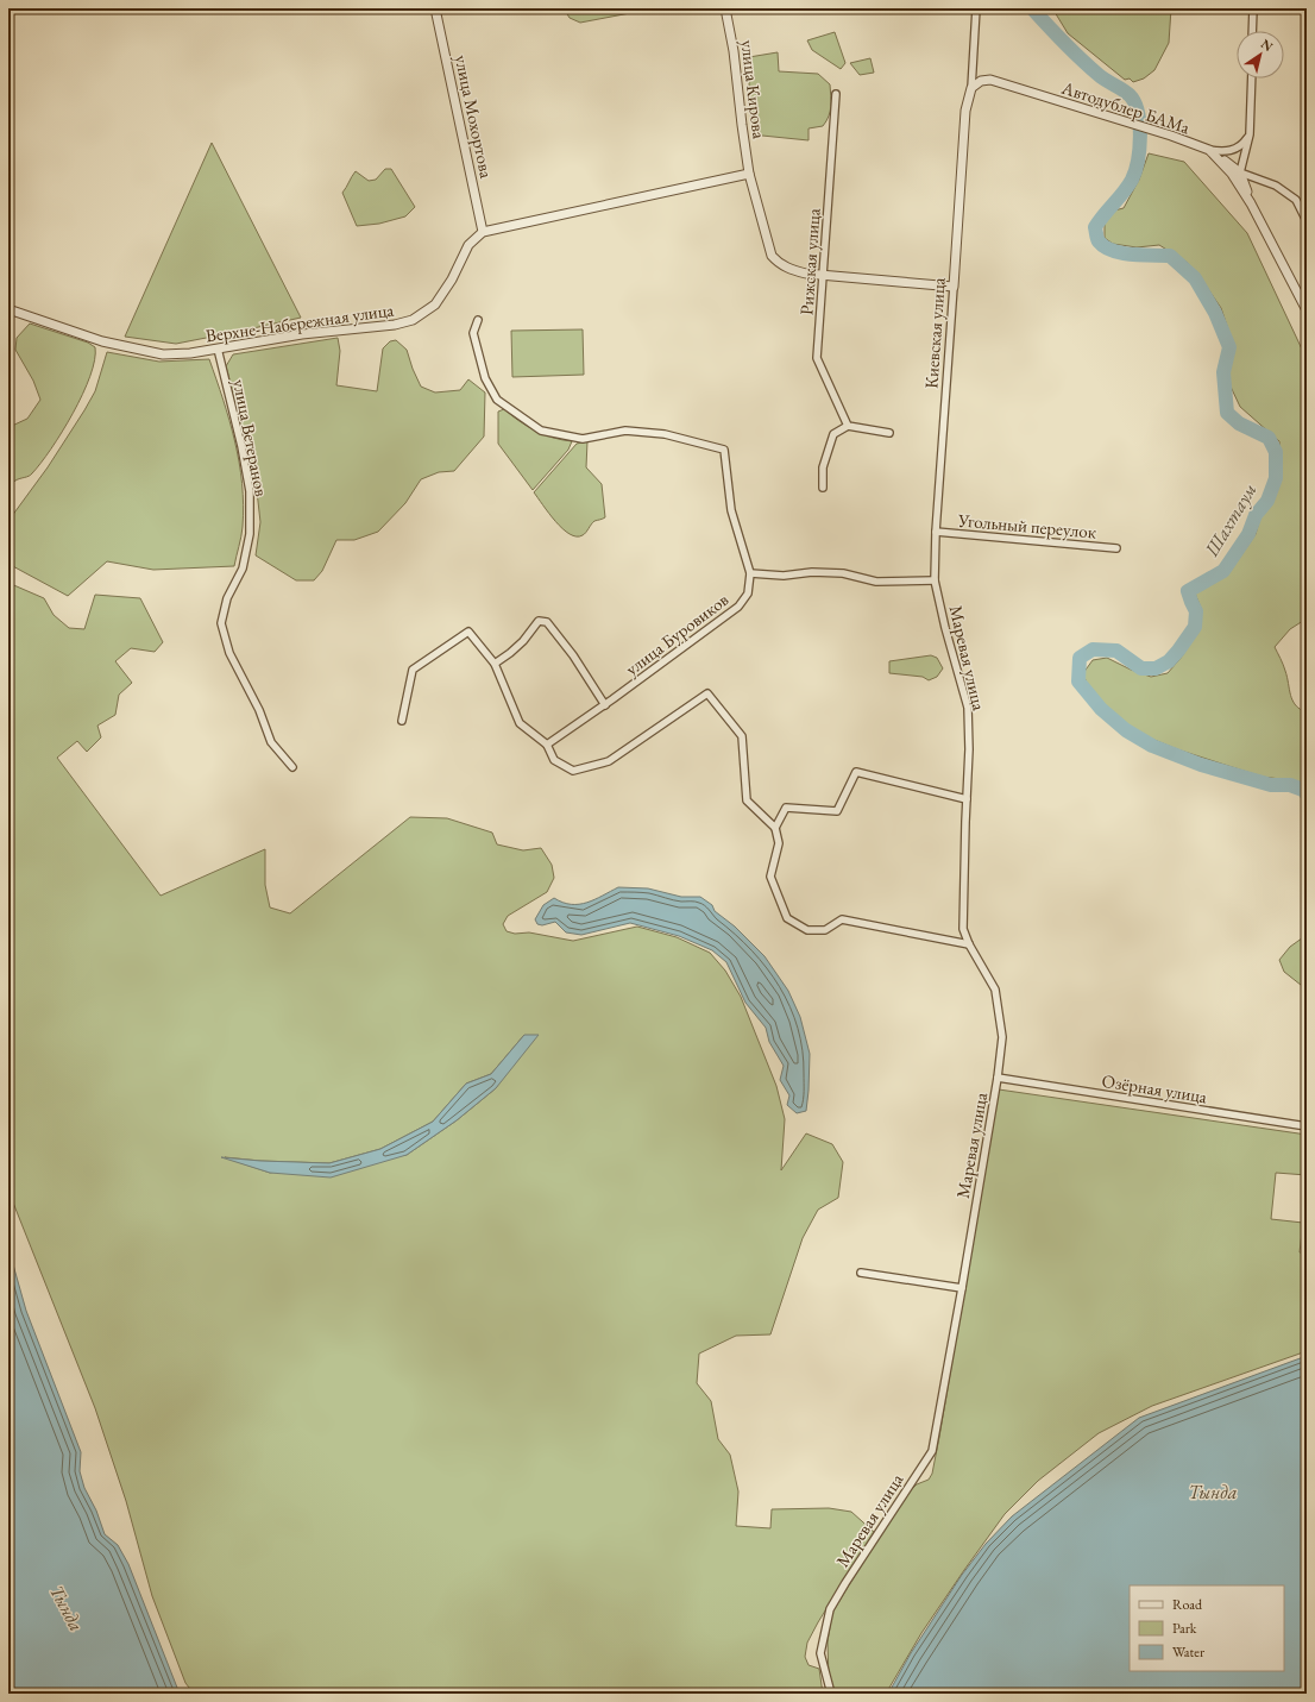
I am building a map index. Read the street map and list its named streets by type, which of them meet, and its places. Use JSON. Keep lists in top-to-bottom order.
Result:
{
  "streets": {
    "street": [
      "улица Кирова",
      "Автодублер БАМа",
      "улица Мохортова",
      "Рижская улица",
      "Верхне-Набережная улица",
      "Киевская улица",
      "улица Ветеранов",
      "Угольный переулок",
      "улица Буровиков",
      "Маревая улица",
      "Озёрная улица"
    ]
  },
  "crossings": [
    ["улица Кирова", "Рижская улица"],
    ["улица Кирова", "Киевская улица"],
    ["Автодублер БАМа", "Киевская улица"],
    ["улица Мохортова", "Верхне-Набережная улица"],
    ["Верхне-Набережная улица", "улица Ветеранов"],
    ["Киевская улица", "Угольный переулок"],
    ["Киевская улица", "Маревая улица"],
    ["Маревая улица", "Озёрная улица"]
  ],
  "water": ["Шахтаум", "Тында"],
  "legend": ["Road", "Park", "Water"],
  "north": "top right"
}
